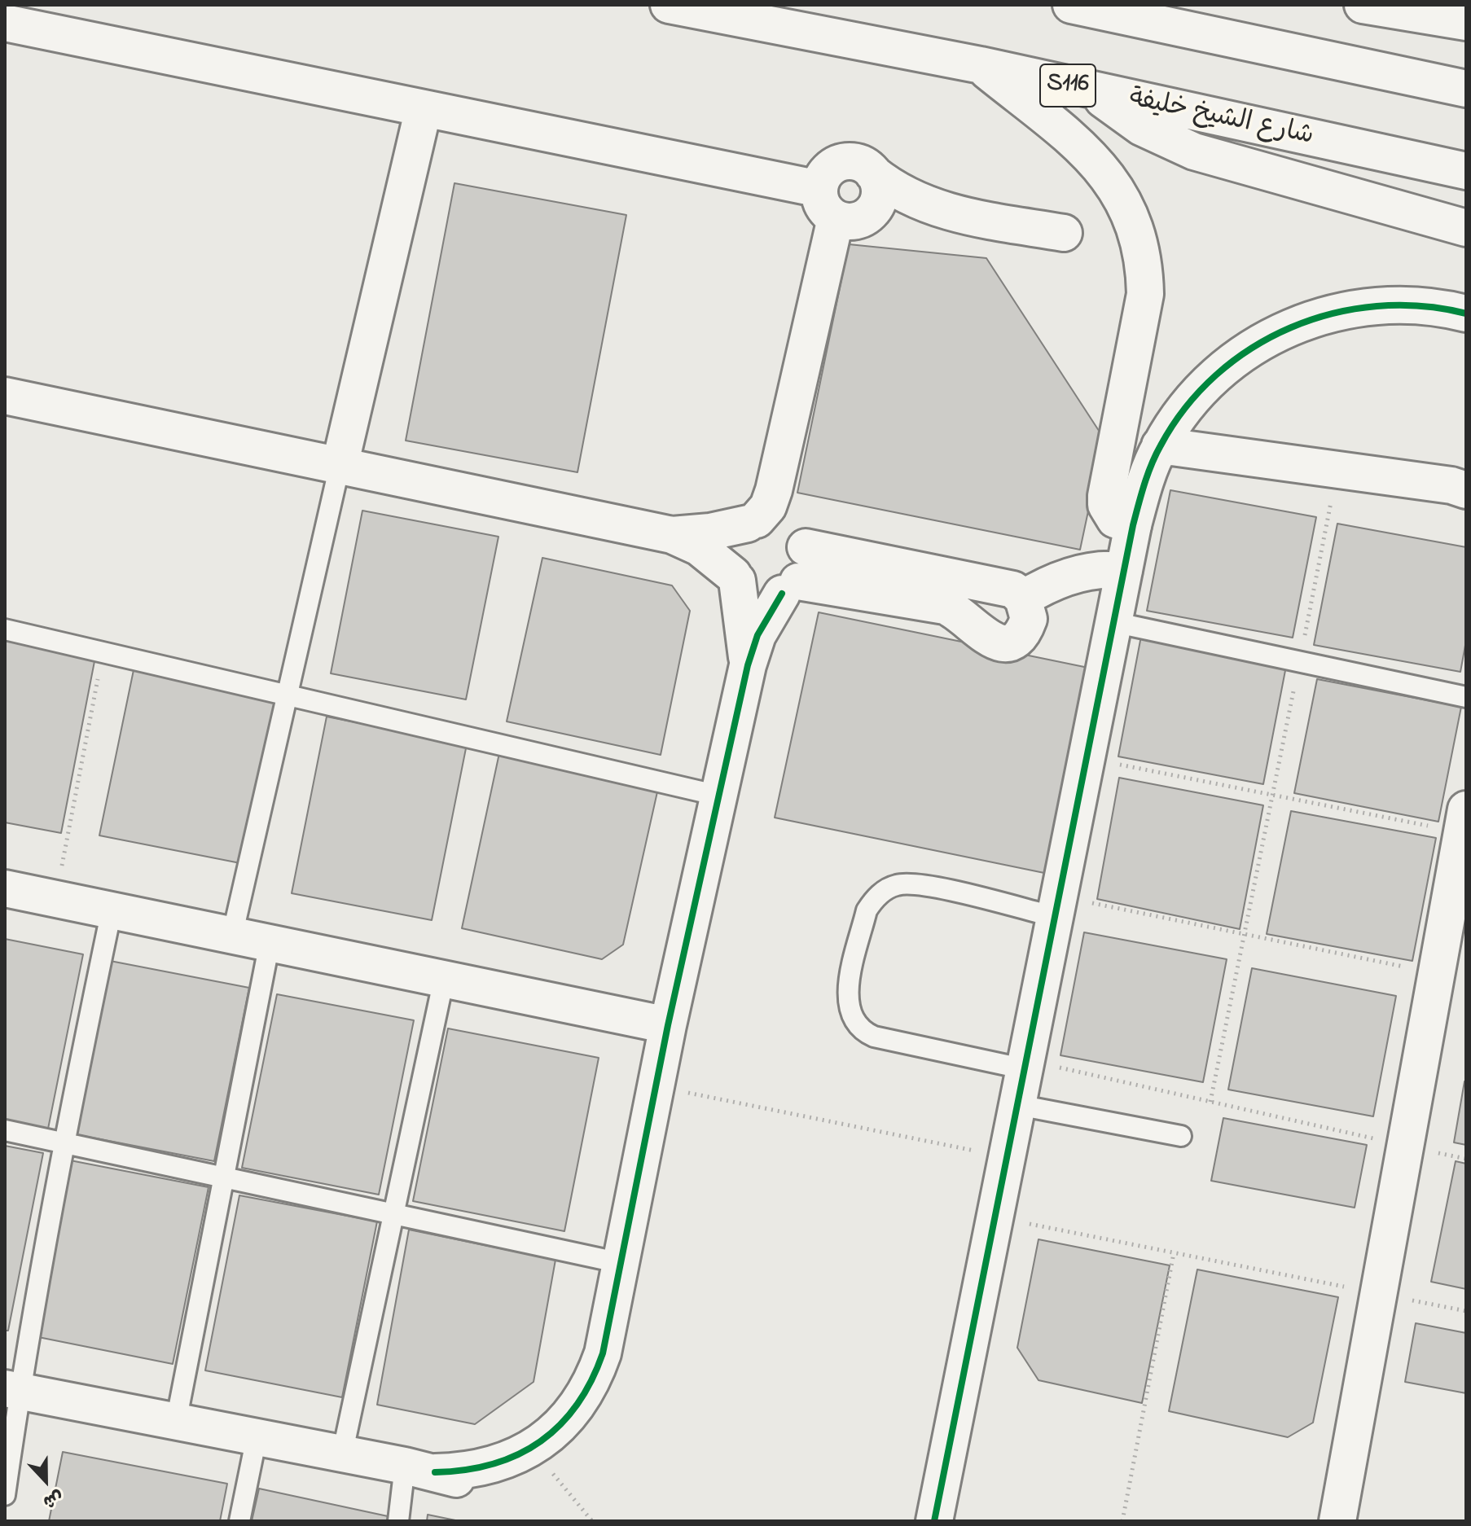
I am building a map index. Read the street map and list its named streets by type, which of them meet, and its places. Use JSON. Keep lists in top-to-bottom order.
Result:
{
  "streets": {
    "main road": ["S116", "شارع الشيخ خليفة"]
  },
  "north": "bottom"
}
